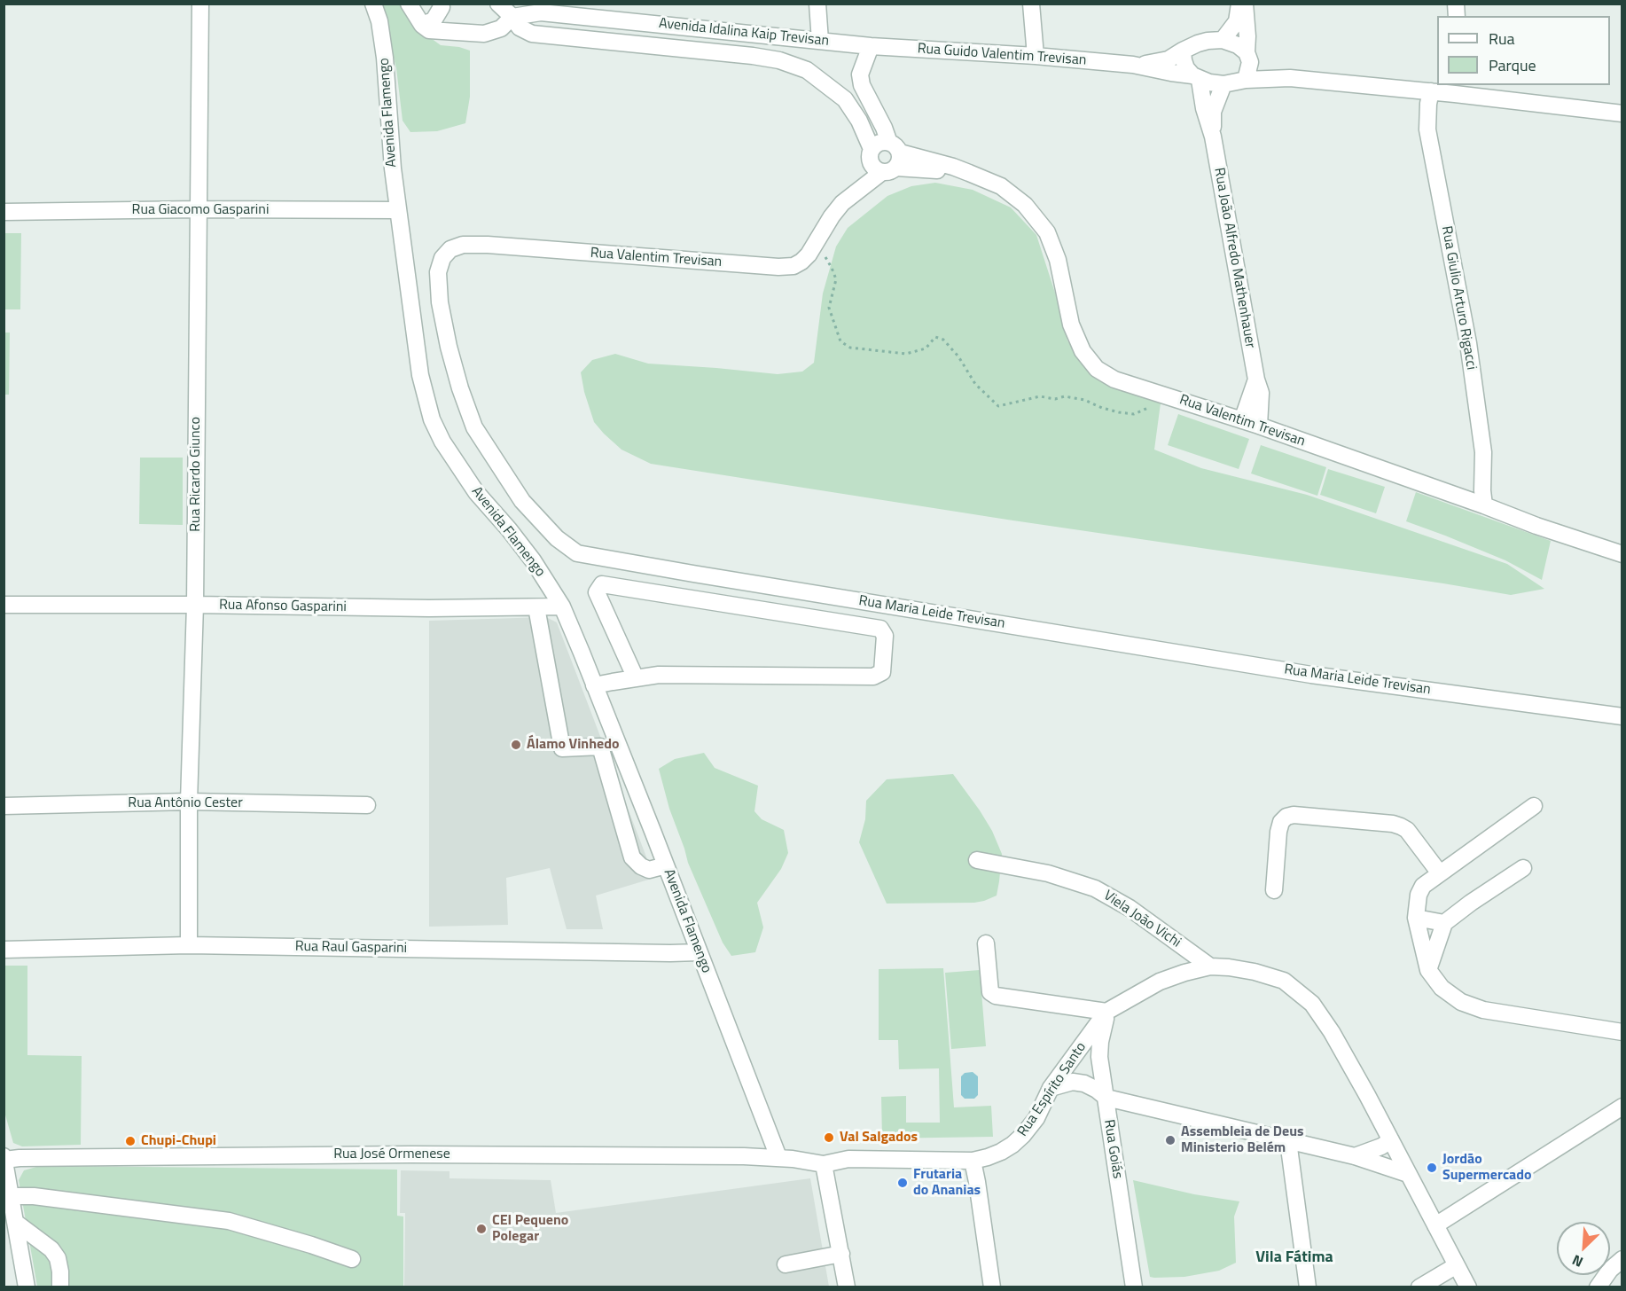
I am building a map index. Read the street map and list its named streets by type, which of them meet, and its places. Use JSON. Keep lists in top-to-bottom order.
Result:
{
  "streets": {
    "street": [
      "Avenida Idalina Kaip Trevisan",
      "Rua Guido Valentim Trevisan",
      "Avenida Flamengo",
      "Rua Giacomo Gasparini",
      "Rua Valentim Trevisan",
      "Rua João Alfredo Mathenhauer",
      "Rua Giulio Arturo Rigacci",
      "Rua Ricardo Giunco",
      "Rua Afonso Gasparini",
      "Rua Maria Leide Trevisan",
      "Rua Antônio Cester",
      "Viela João Vichi",
      "Rua Raul Gasparini",
      "Rua Espírito Santo",
      "Rua Goiás",
      "Rua José Ormenese"
    ]
  },
  "crossings": [
    ["Avenida Idalina Kaip Trevisan", "Rua Guido Valentim Trevisan"],
    ["Avenida Idalina Kaip Trevisan", "Rua Valentim Trevisan"],
    ["Rua Guido Valentim Trevisan", "Rua João Alfredo Mathenhauer"],
    ["Avenida Flamengo", "Rua Giacomo Gasparini"],
    ["Avenida Flamengo", "Rua Afonso Gasparini"],
    ["Avenida Flamengo", "Rua Raul Gasparini"],
    ["Avenida Flamengo", "Rua José Ormenese"],
    ["Rua Giacomo Gasparini", "Rua Ricardo Giunco"],
    ["Rua Valentim Trevisan", "Rua João Alfredo Mathenhauer"],
    ["Rua Valentim Trevisan", "Rua Giulio Arturo Rigacci"],
    ["Rua Valentim Trevisan", "Rua Maria Leide Trevisan"],
    ["Rua Ricardo Giunco", "Rua Afonso Gasparini"],
    ["Rua Ricardo Giunco", "Rua Antônio Cester"],
    ["Rua Ricardo Giunco", "Rua Raul Gasparini"],
    ["Viela João Vichi", "Rua Espírito Santo"],
    ["Rua Espírito Santo", "Rua Goiás"],
    ["Rua Espírito Santo", "Rua José Ormenese"]
  ],
  "districts": ["Vila Fátima"],
  "places": [
    "Álamo Vinhedo",
    "Val Salgados",
    "Assembleia de Deus Ministerio Belém",
    "Chupi-Chupi",
    "Jordão Supermercado",
    "Frutaria do Ananias",
    "CEI Pequeno Polegar"
  ],
  "legend": ["Rua", "Parque"],
  "north": "bottom left"
}
